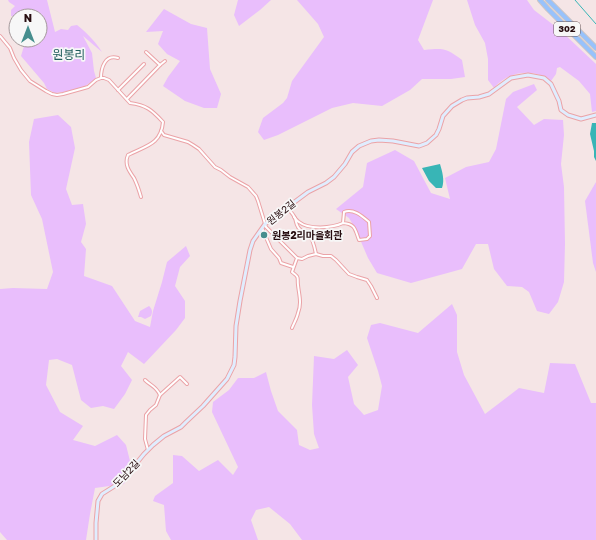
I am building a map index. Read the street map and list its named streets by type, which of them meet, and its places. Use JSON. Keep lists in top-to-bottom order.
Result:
{
  "streets": {
    "highway": ["302"],
    "main road": ["원봉2길", "도남2길"]
  },
  "crossings": [
    ["원봉2길", "도남2길"]
  ],
  "districts": ["원봉리"],
  "places": ["원봉2리마을회관"],
  "north": "top"
}
